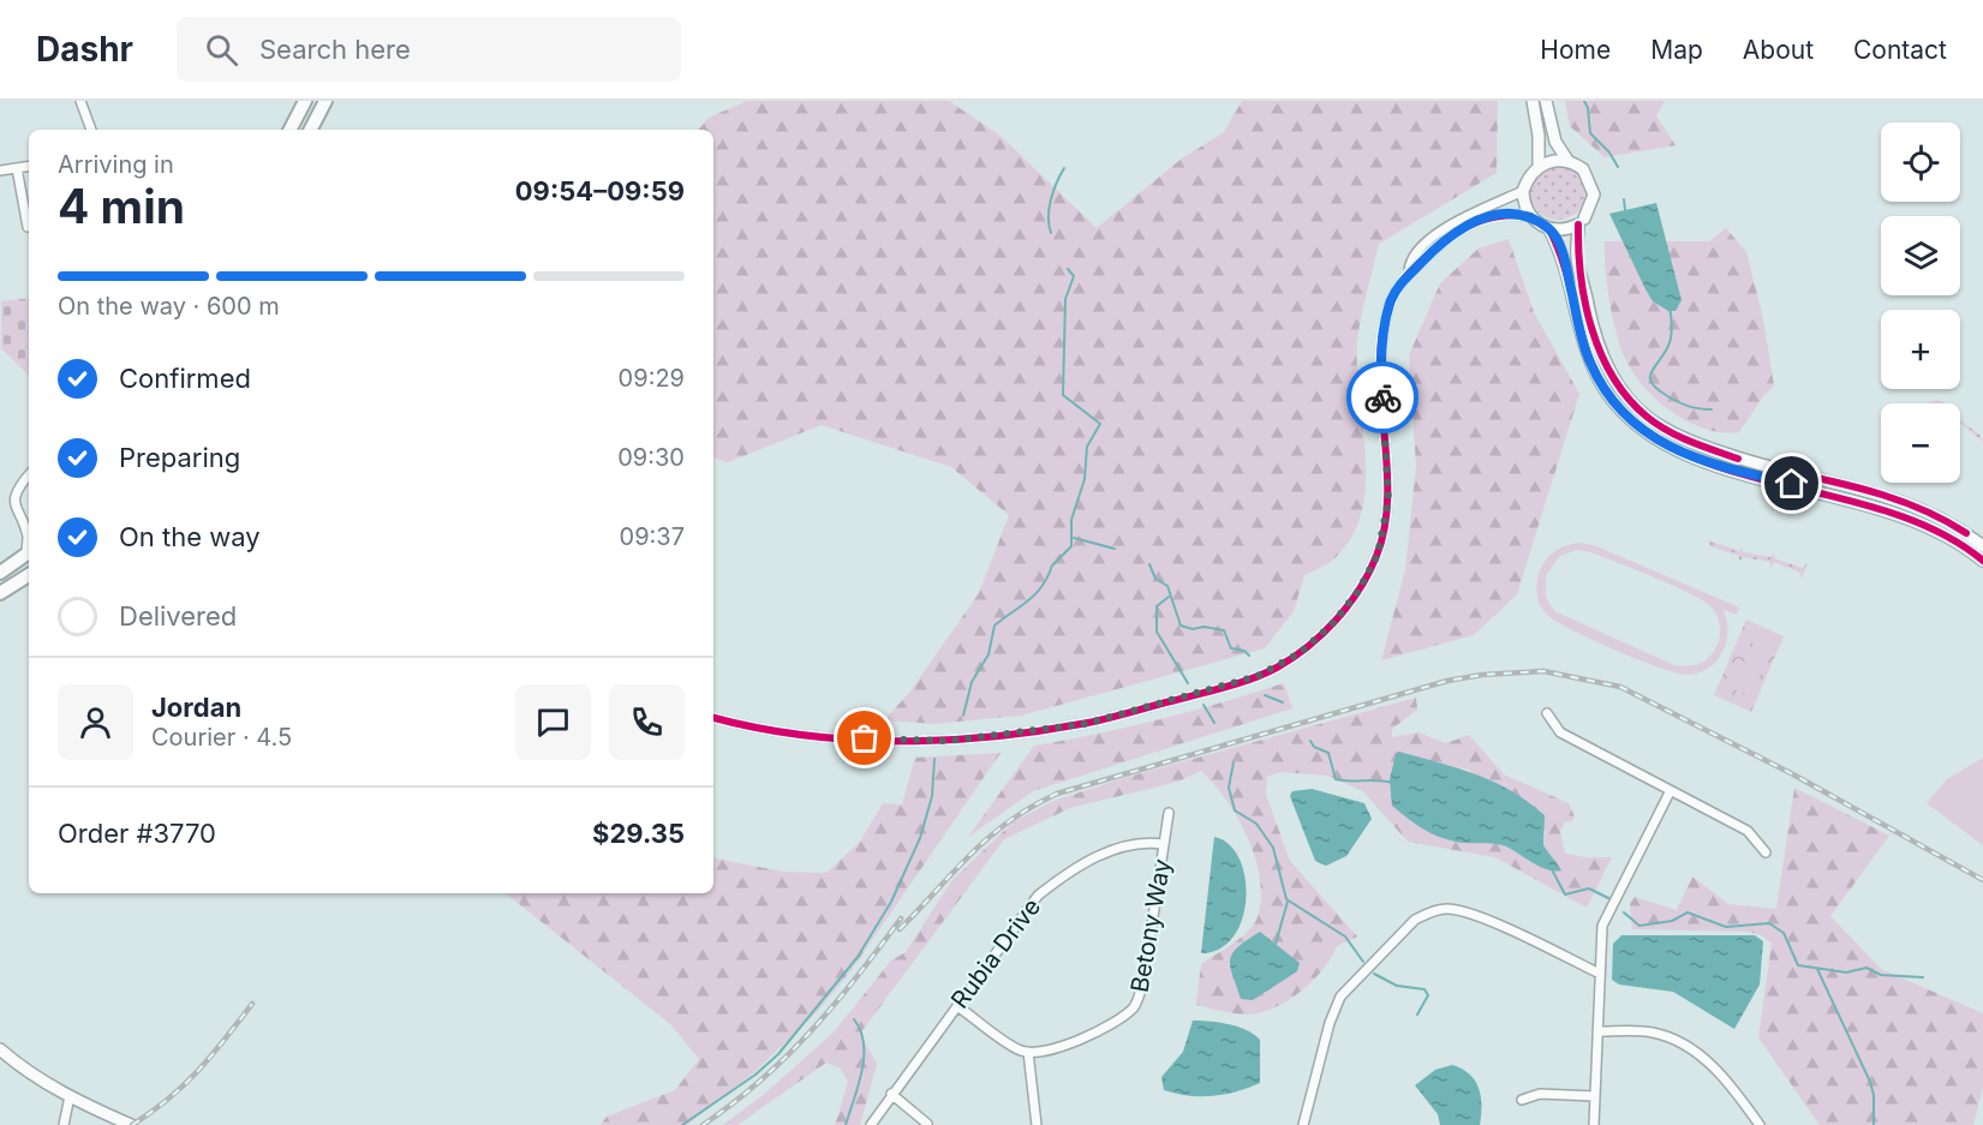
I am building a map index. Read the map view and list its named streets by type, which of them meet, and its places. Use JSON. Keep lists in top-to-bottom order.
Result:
{
  "streets": {
    "street": ["Betony Way", "Rubia Drive"]
  },
  "crossings": [
    ["Betony Way", "Rubia Drive"]
  ],
  "page": {
    "header": "Dashr",
    "search": "Search here",
    "nav": [
      "Home",
      "Map",
      "About",
      "Contact"
    ],
    "map_buttons": ["+", "−"],
    "heading": ["4 min", "Arriving in", "09:54–09:59"],
    "panel": [
      "Jordan",
      "Courier · 4.5",
      "Order #3770",
      "$29.35"
    ],
    "bar": "On the way · 600 m",
    "list": [
      ["Confirmed", "09:29"],
      ["Preparing", "09:30"],
      ["On the way", "09:37"],
      "Delivered"
    ]
  }
}
